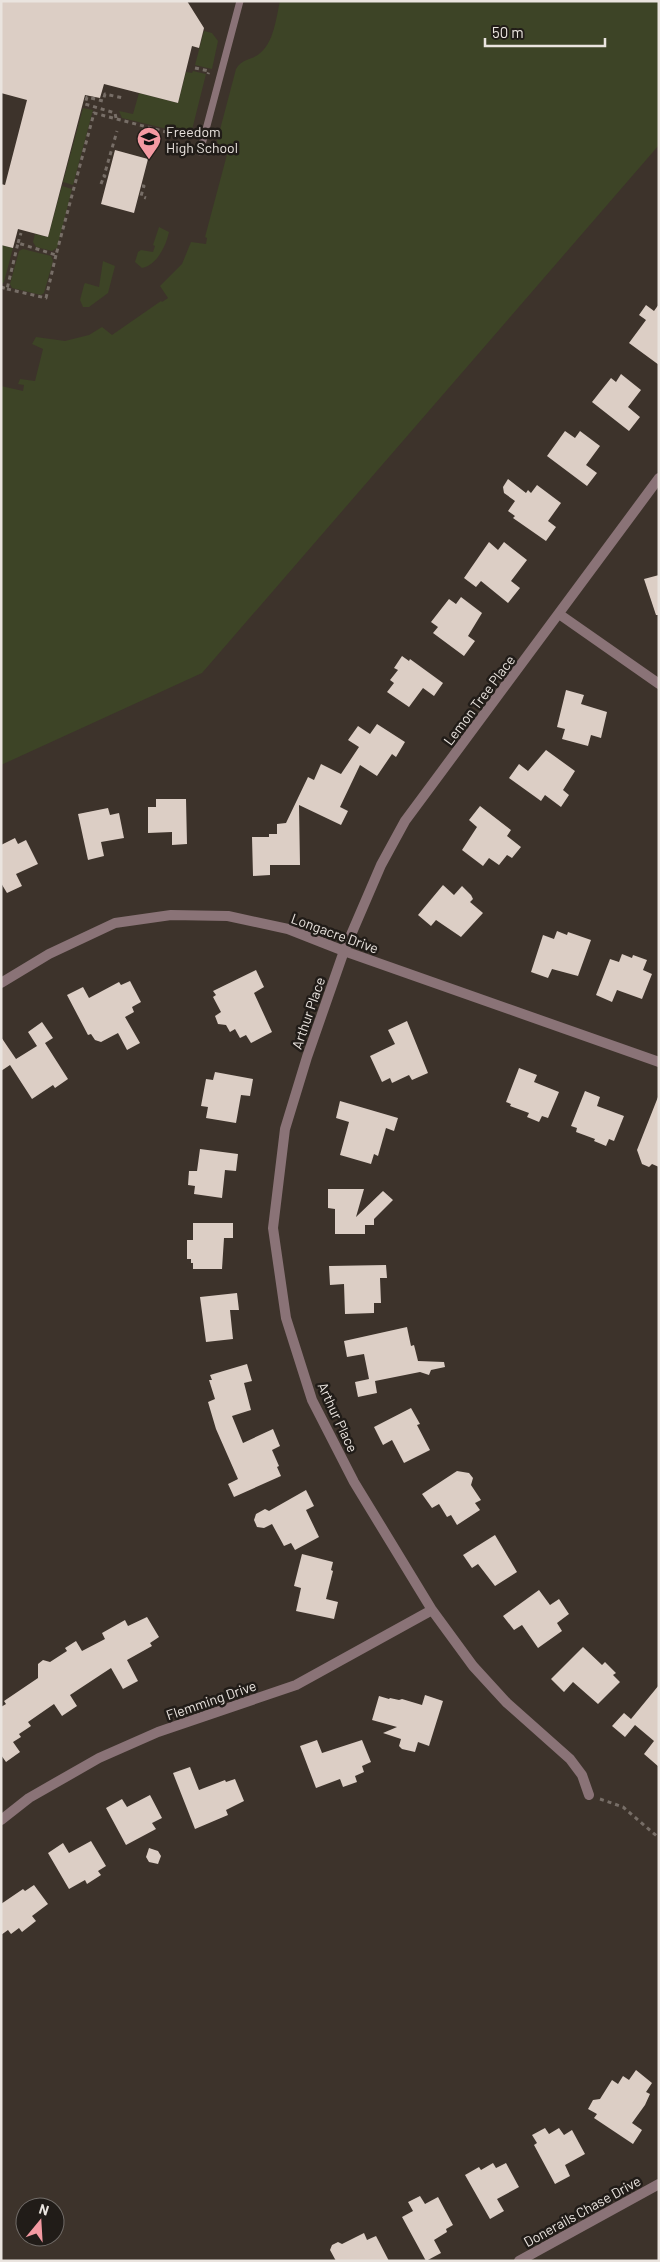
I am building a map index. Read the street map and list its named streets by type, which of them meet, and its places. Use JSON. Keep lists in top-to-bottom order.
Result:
{
  "streets": {
    "street": [
      "Lemon Tree Place",
      "Longacre Drive",
      "Arthur Place",
      "Flemming Drive",
      "Donerails Chase Drive"
    ]
  },
  "crossings": [
    ["Lemon Tree Place", "Longacre Drive"],
    ["Lemon Tree Place", "Arthur Place"],
    ["Longacre Drive", "Arthur Place"],
    ["Arthur Place", "Flemming Drive"]
  ],
  "places": {
    "school or university": ["Freedom High School"]
  },
  "scale_bar": "50 m",
  "north": "top"
}
